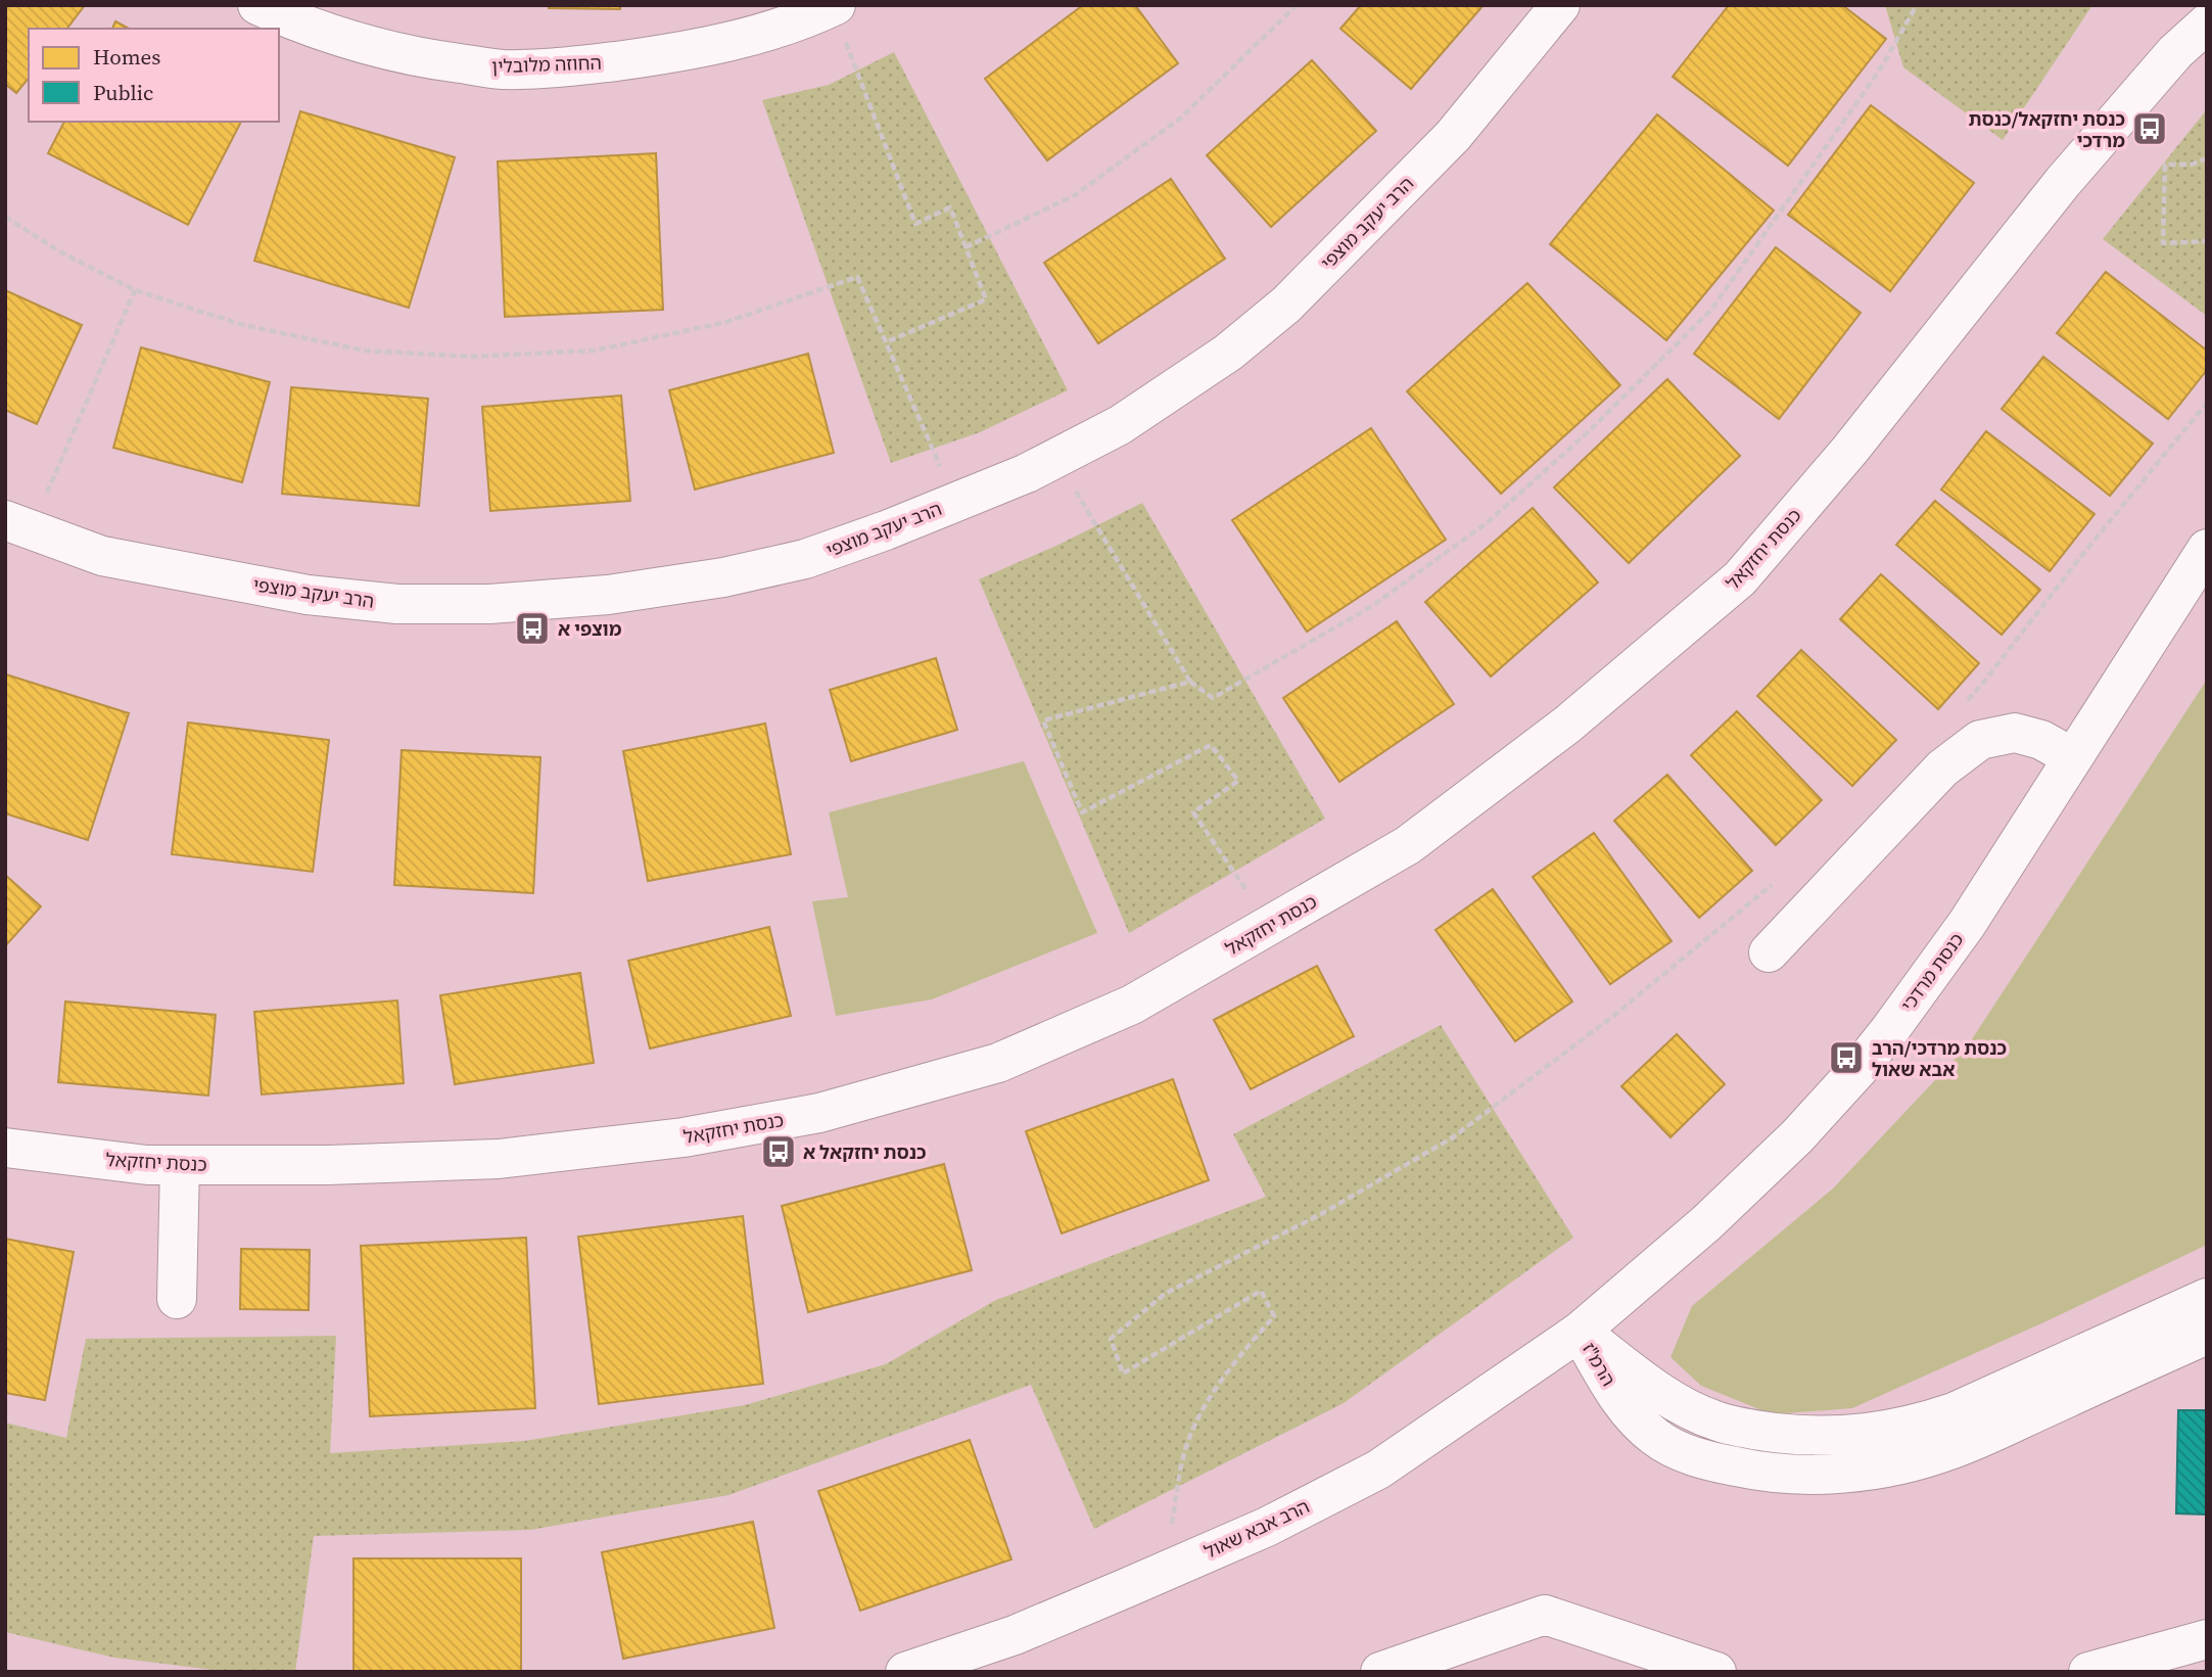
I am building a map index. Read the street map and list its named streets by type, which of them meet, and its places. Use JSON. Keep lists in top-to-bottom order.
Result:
{
  "streets": {
    "street": [
      "החוזה מלובלין",
      "הרב יעקב מוצפי",
      "כנסת יחזקאל",
      "כנסת מרדכי",
      "הרמ\"ז",
      "הרב אבא שאול"
    ]
  },
  "crossings": [
    ["כנסת מרדכי", "הרמ\"ז"],
    ["כנסת מרדכי", "הרב אבא שאול"],
    ["הרמ\"ז", "הרב אבא שאול"]
  ],
  "places": {
    "bus stop": [
      "כנסת יחזקאל/כנסת מרדכי",
      "מוצפי א",
      "כנסת מרדכי/הרב אבא שאול",
      "כנסת יחזקאל א"
    ]
  },
  "legend": ["Homes", "Public"]
}
